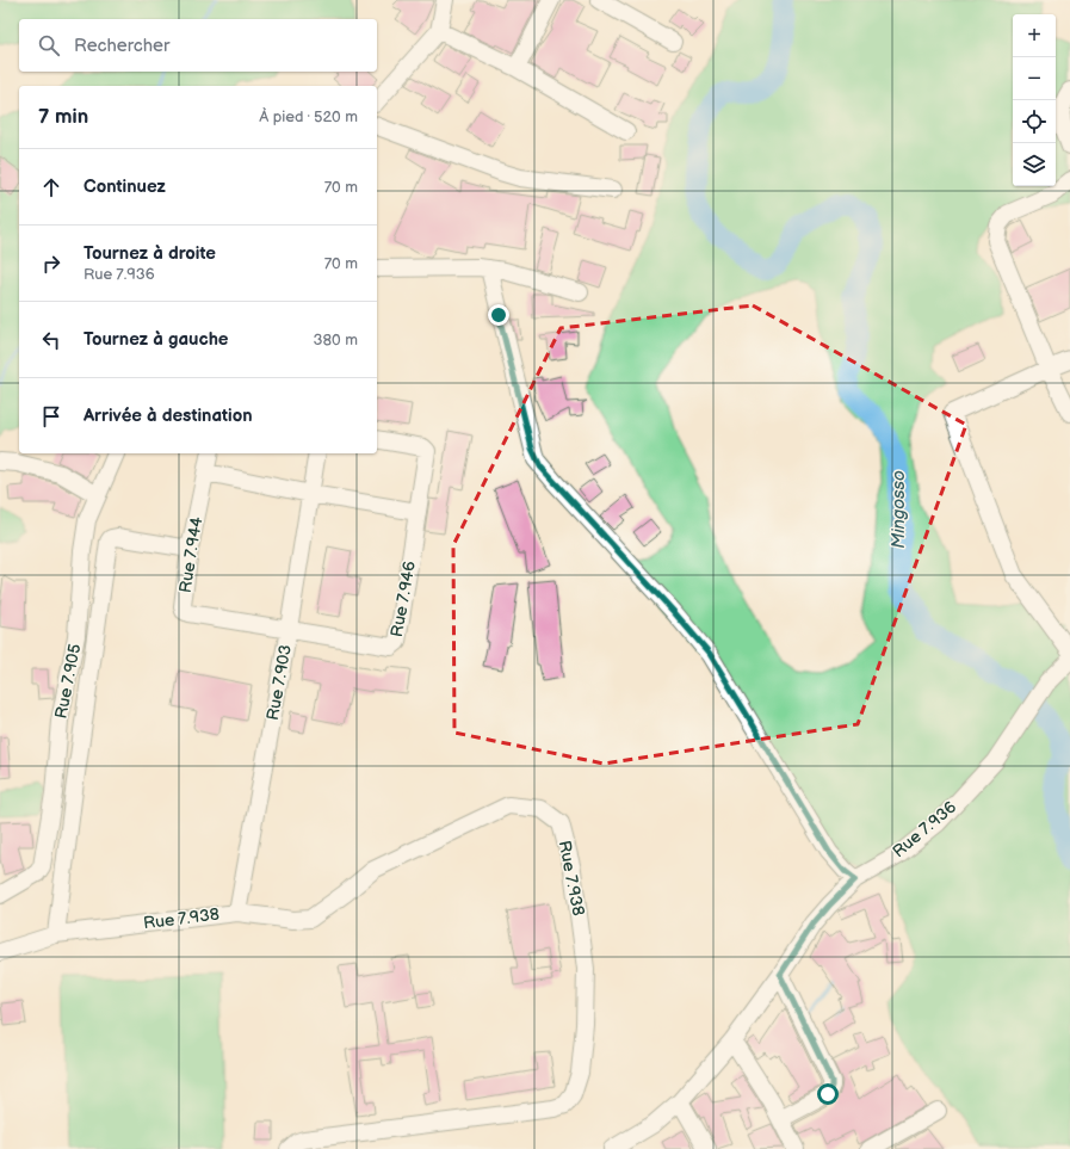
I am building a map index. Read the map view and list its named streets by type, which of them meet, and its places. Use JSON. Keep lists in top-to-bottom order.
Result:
{
  "streets": {
    "street": [
      "Rue 7.944",
      "Rue 7.946",
      "Rue 7.905",
      "Rue 7.903",
      "Rue 7.936",
      "Rue 7.938"
    ]
  },
  "crossings": [
    ["Rue 7.944", "Rue 7.946"],
    ["Rue 7.944", "Rue 7.903"],
    ["Rue 7.946", "Rue 7.903"],
    ["Rue 7.903", "Rue 7.938"]
  ],
  "water": ["Mingosso"],
  "page": {
    "map_buttons": ["+", "−"],
    "search": "Rechercher",
    "heading": ["7 min", "À pied · 520 m"],
    "list": [
      ["Continuez", "70 m"],
      ["Tournez à droite", "Rue 7.936", "70 m"],
      ["Tournez à gauche", "380 m"],
      "Arrivée à destination"
    ]
  }
}
